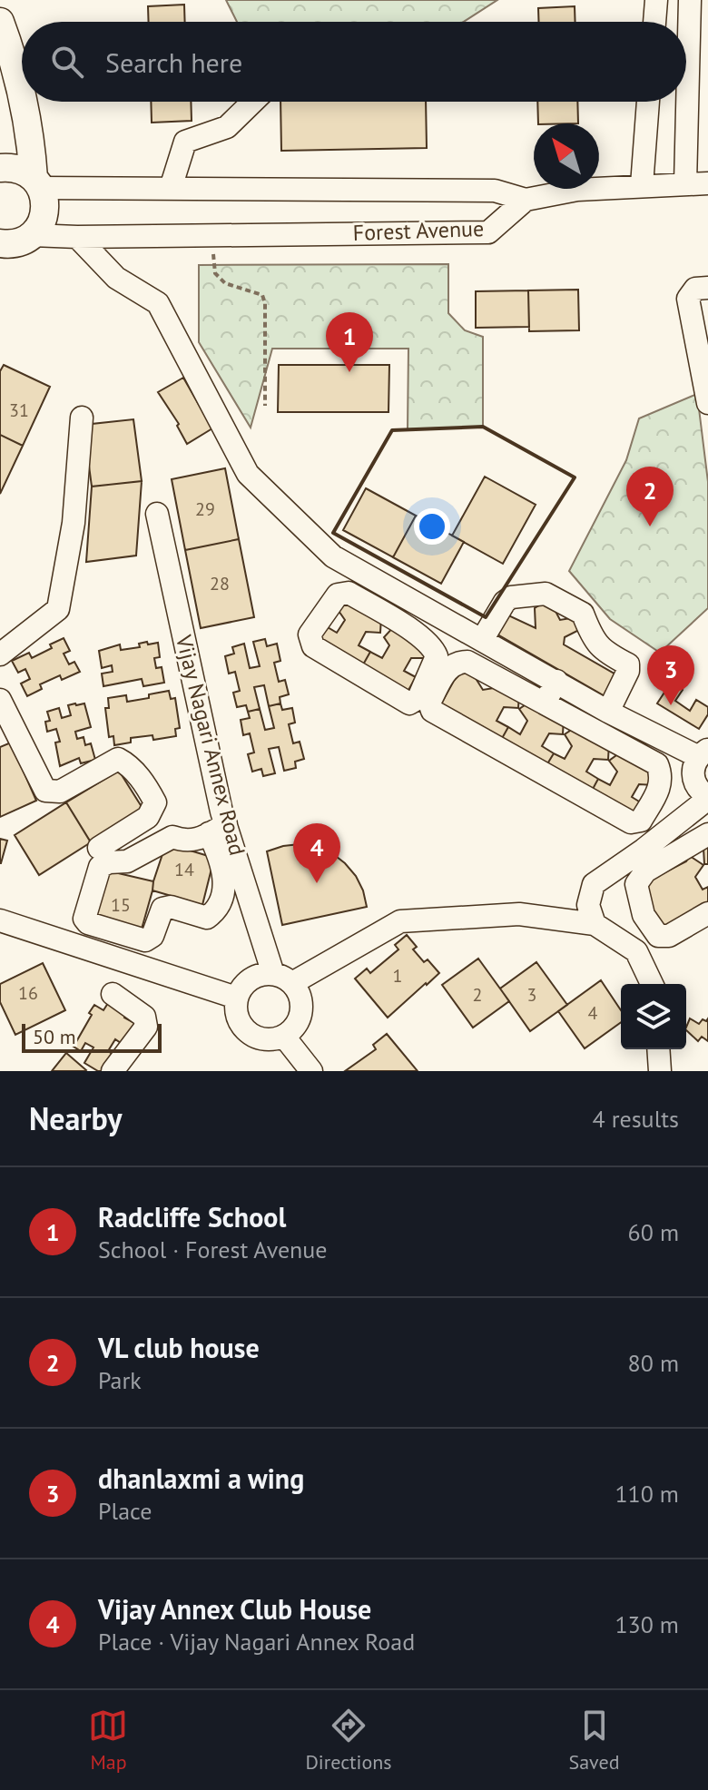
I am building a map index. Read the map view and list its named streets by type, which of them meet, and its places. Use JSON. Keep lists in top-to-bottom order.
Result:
{
  "streets": {
    "street": ["Forest Avenue", "Vijay Nagari Annex Road"]
  },
  "house_numbers": [
    "31",
    "29",
    "28",
    "14",
    "15",
    "1",
    "16",
    "2",
    "3",
    "4"
  ],
  "scale_bar": "50 m",
  "north": "top left",
  "page": {
    "search": "Search here",
    "pins": [
      "1",
      "2",
      "3",
      "4"
    ],
    "scale": "50 m",
    "heading": ["Nearby", "4 results"],
    "list": [
      {
        "mark": "1",
        "name": "Radcliffe School",
        "note": "School · Forest Avenue",
        "value": "60 m"
      },
      {
        "mark": "2",
        "name": "VL club house",
        "note": "Park",
        "value": "80 m"
      },
      {
        "mark": "3",
        "name": "dhanlaxmi a wing",
        "note": "Place",
        "value": "110 m"
      },
      {
        "mark": "4",
        "name": "Vijay Annex Club House",
        "note": "Place · Vijay Nagari Annex Road",
        "value": "130 m"
      }
    ],
    "nav": ["Map", "Directions", "Saved"]
  }
}
